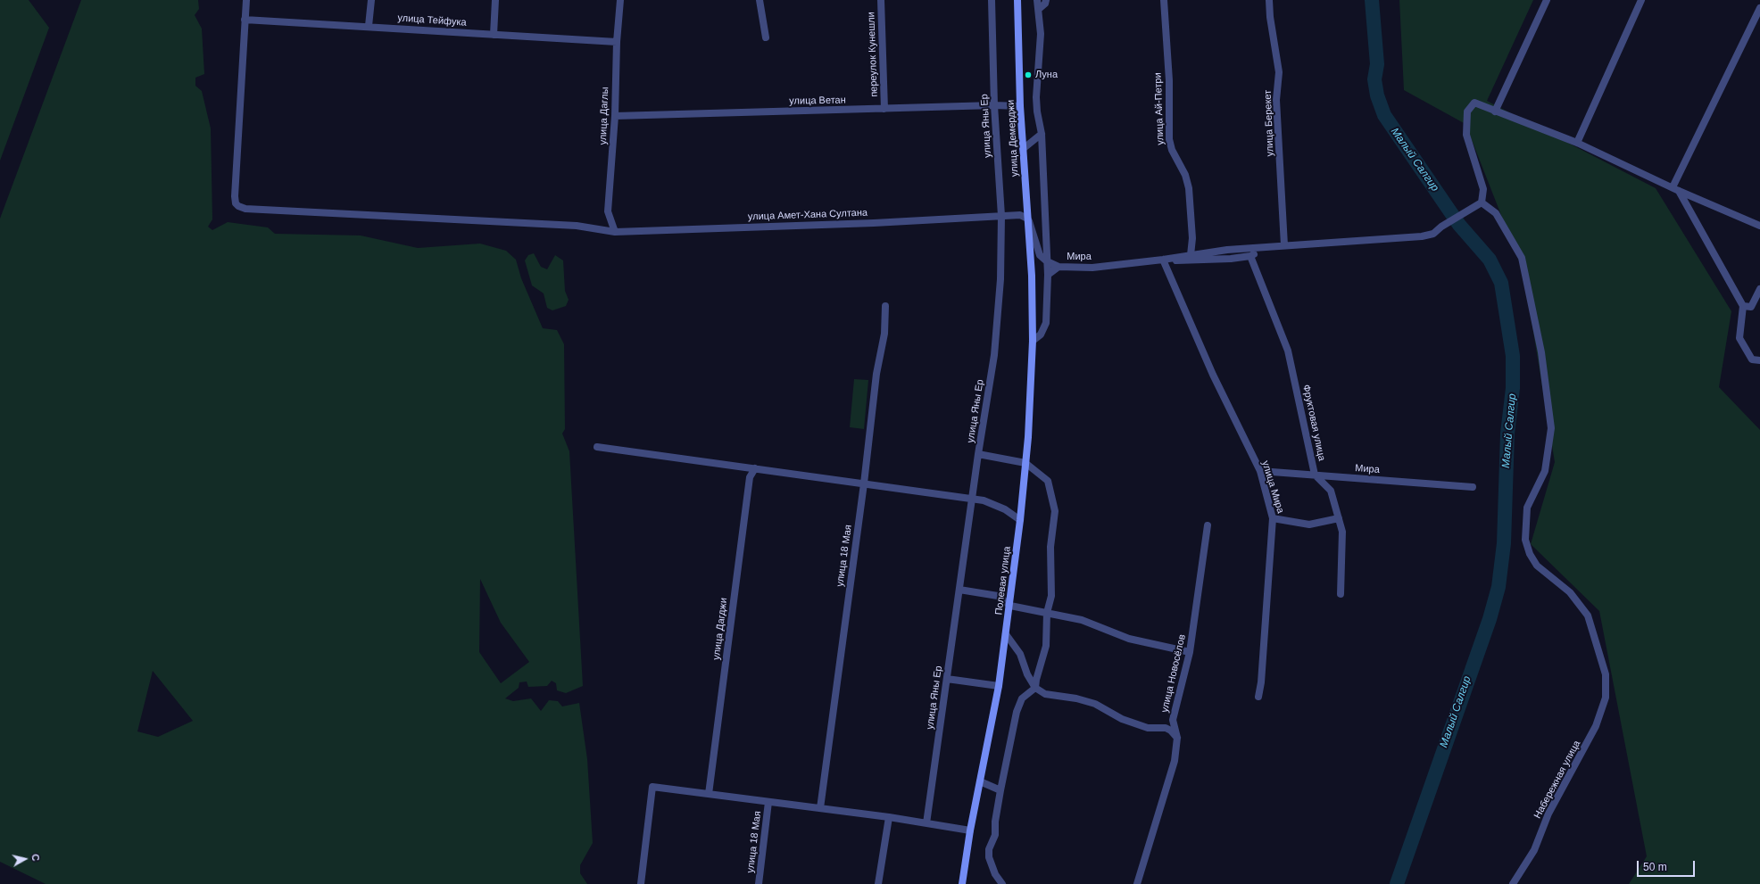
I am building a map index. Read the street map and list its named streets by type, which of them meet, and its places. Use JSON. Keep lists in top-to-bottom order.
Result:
{
  "streets": {
    "main road": ["улица Демерджи", "Полевая улица"],
    "street": [
      "улица Тейфука",
      "переулок Кунешли",
      "улица Ветан",
      "улица Ай-Петри",
      "улица Даглы",
      "улица Берекет",
      "улица Яны Ер",
      "улица Амет-Хана Султана",
      "Мира",
      "Фруктовая улица",
      "улица Мира",
      "улица 18 Мая",
      "улица Дагджи",
      "улица Новосёлов",
      "Набережная улица"
    ]
  },
  "crossings": [
    ["улица Тейфука", "улица Даглы"],
    ["улица Тейфука", "улица Амет-Хана Султана"],
    ["переулок Кунешли", "улица Ветан"],
    ["улица Ветан", "улица Даглы"],
    ["улица Ветан", "улица Яны Ер"],
    ["улица Ветан", "улица Демерджи"],
    ["улица Даглы", "улица Амет-Хана Султана"],
    ["улица Яны Ер", "улица Амет-Хана Султана"],
    ["улица Демерджи", "улица Амет-Хана Султана"],
    ["улица Демерджи", "Полевая улица"],
    ["Мира", "Фруктовая улица"],
    ["Мира", "улица Мира"]
  ],
  "water": ["Малый Салгир"],
  "places": ["Луна"],
  "scale_bar": "50 m",
  "north": "right"
}
